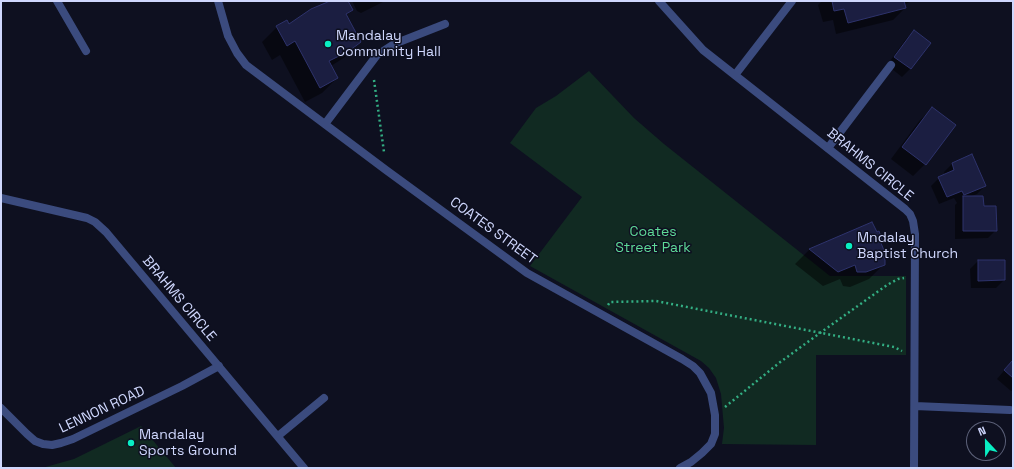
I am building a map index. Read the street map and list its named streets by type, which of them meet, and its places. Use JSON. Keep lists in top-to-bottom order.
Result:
{
  "streets": {
    "street": ["BRAHMS CIRCLE", "COATES STREET", "LENNON ROAD"]
  },
  "crossings": [
    ["BRAHMS CIRCLE", "LENNON ROAD"]
  ],
  "parks": ["Coates Street Park"],
  "places": ["Mandalay Community Hall", "Mndalay Baptist Church", "Mandalay Sports Ground"],
  "north": "top"
}
